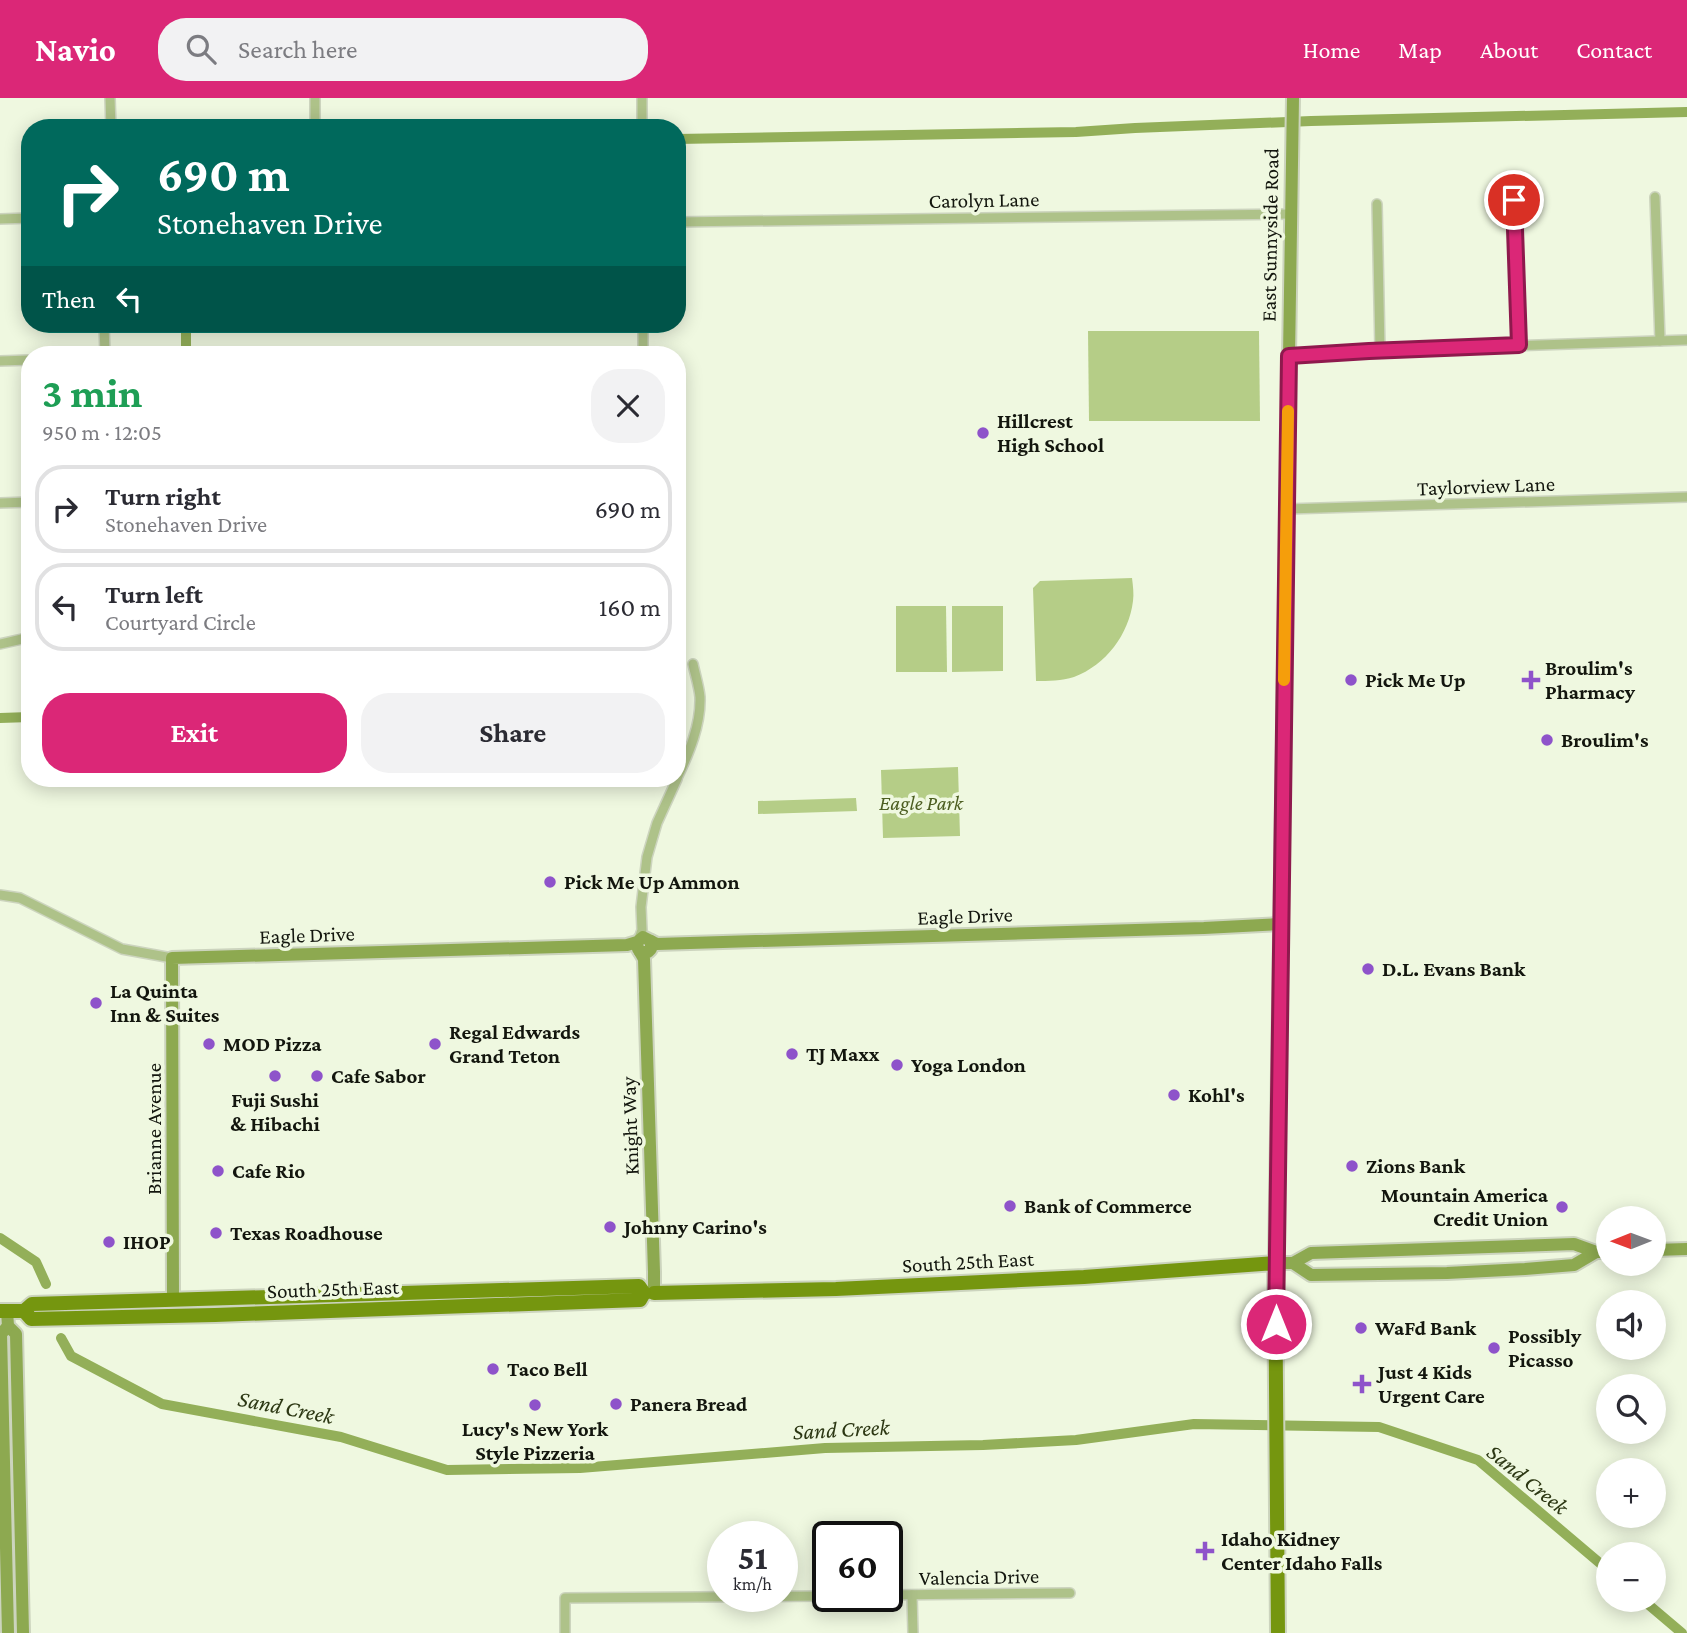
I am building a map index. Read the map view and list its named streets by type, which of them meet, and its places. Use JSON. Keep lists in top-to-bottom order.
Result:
{
  "streets": {
    "main road": ["East Sunnyside Road", "South 25th East"],
    "street": [
      "Carolyn Lane",
      "Taylorview Lane",
      "Eagle Drive",
      "Knight Way",
      "Brianne Avenue",
      "Valencia Drive"
    ]
  },
  "crossings": [
    ["Carolyn Lane", "East Sunnyside Road"],
    ["East Sunnyside Road", "Taylorview Lane"],
    ["East Sunnyside Road", "Eagle Drive"],
    ["East Sunnyside Road", "South 25th East"],
    ["Eagle Drive", "Knight Way"],
    ["Eagle Drive", "Brianne Avenue"],
    ["Knight Way", "South 25th East"],
    ["Brianne Avenue", "South 25th East"]
  ],
  "water": ["Sand Creek"],
  "parks": ["Eagle Park"],
  "places": {
    "other": [
      "Hillcrest High School",
      "Pick Me Up",
      "Broulim's",
      "Pick Me Up Ammon",
      "D.L. Evans Bank",
      "La Quinta Inn & Suites",
      "MOD Pizza",
      "Regal Edwards Grand Teton",
      "TJ Maxx",
      "Yoga London",
      "Fuji Sushi & Hibachi",
      "Cafe Sabor",
      "Kohl's",
      "Zions Bank",
      "Cafe Rio",
      "Bank of Commerce",
      "Mountain America Credit Union",
      "Johnny Carino's",
      "Texas Roadhouse",
      "IHOP",
      "WaFd Bank",
      "Possibly Picasso",
      "Taco Bell",
      "Panera Bread",
      "Lucy's New York Style Pizzeria"
    ],
    "health": ["Broulim's Pharmacy", "Just 4 Kids Urgent Care", "Idaho Kidney Center Idaho Falls"]
  },
  "north": "left",
  "page": {
    "header": "Navio",
    "search": "Search here",
    "nav": [
      "Home",
      "Map",
      "About",
      "Contact"
    ],
    "turn": ["690 m", "Stonehaven Drive"],
    "then": "Then",
    "heading": ["3 min", "950 m · 12:05"],
    "list": [
      {
        "name": "Turn right",
        "note": "Stonehaven Drive",
        "value": "690 m"
      },
      {
        "name": "Turn left",
        "note": "Courtyard Circle",
        "value": "160 m"
      }
    ],
    "buttons": ["Exit", "Share"],
    "map_buttons": ["+", "−"],
    "speed": "51 km/h",
    "limit": "60"
  }
}
